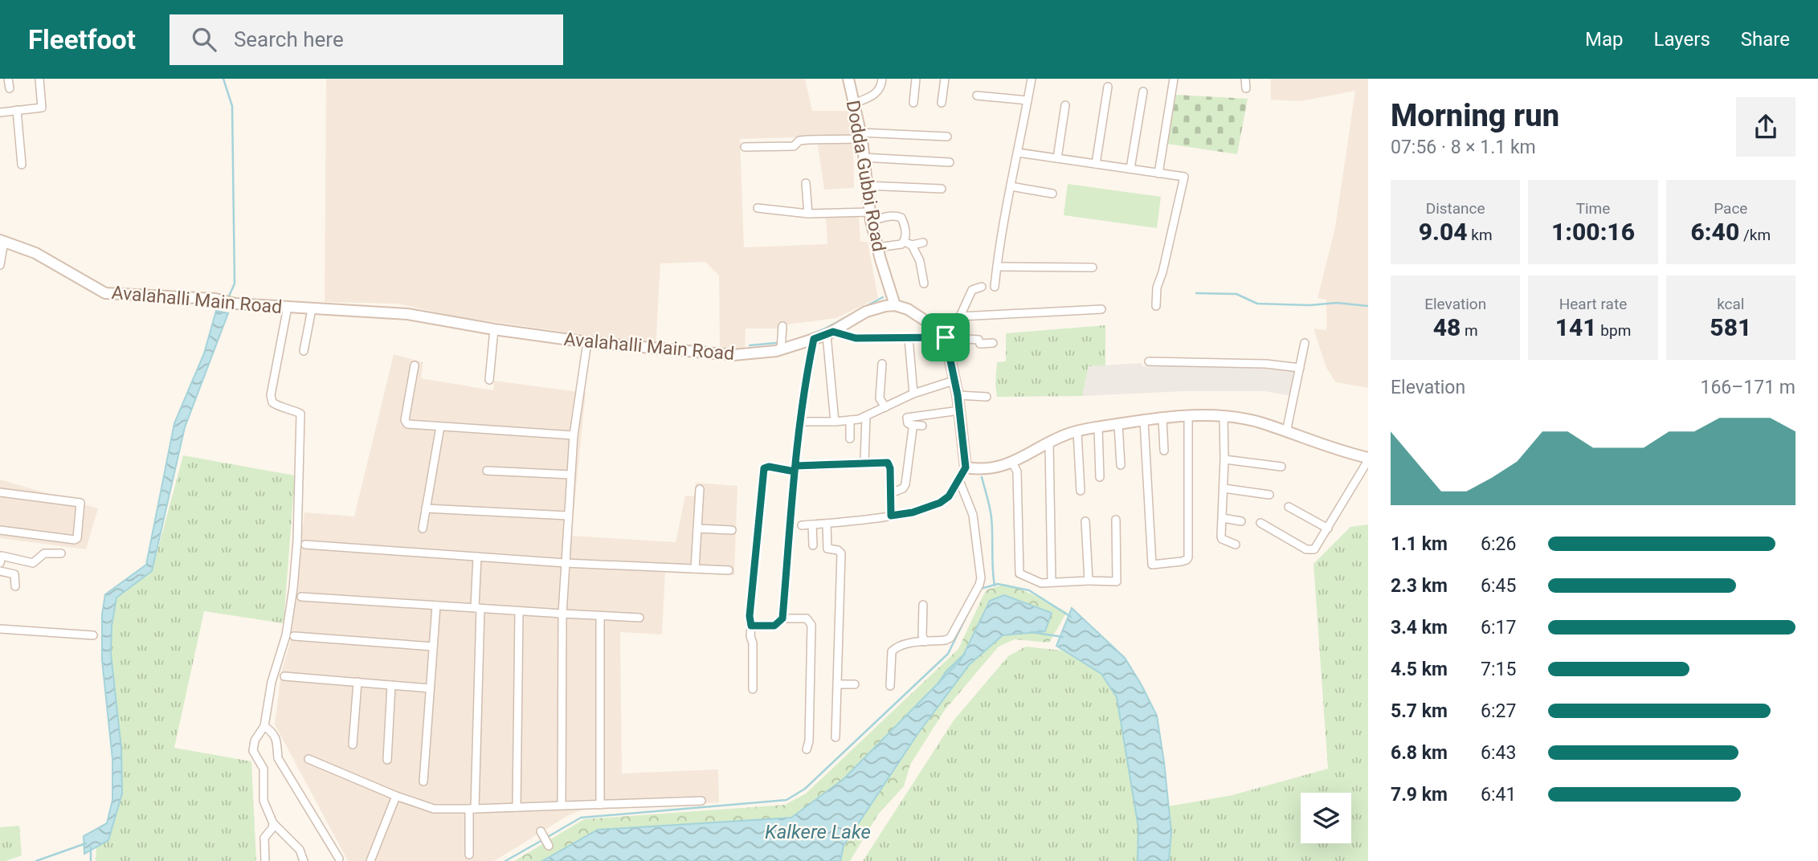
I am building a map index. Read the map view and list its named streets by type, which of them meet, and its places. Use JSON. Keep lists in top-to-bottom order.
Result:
{
  "streets": {
    "main road": ["Dodda Gubbi Road", "Avalahalli Main Road"]
  },
  "crossings": [
    ["Dodda Gubbi Road", "Avalahalli Main Road"]
  ],
  "water": ["Kalkere Lake"],
  "page": {
    "header": "Fleetfoot",
    "search": "Search here",
    "nav": ["Map", "Layers", "Share"],
    "heading": ["Morning run", "07:56 · 8 × 1.1 km"],
    "stats": [
      ["Distance", "9.04 km"],
      ["Time", "1:00:16"],
      ["Pace", "6:40 /km"],
      ["Elevation", "48 m"],
      ["Heart rate", "141 bpm"],
      ["kcal", "581"]
    ],
    "chart": ["Elevation", "166–171 m"],
    "list": [
      {
        "name": "1.1 km",
        "note": "6:26"
      },
      {
        "name": "2.3 km",
        "note": "6:45"
      },
      {
        "name": "3.4 km",
        "note": "6:17"
      },
      {
        "name": "4.5 km",
        "note": "7:15"
      },
      {
        "name": "5.7 km",
        "note": "6:27"
      },
      {
        "name": "6.8 km",
        "note": "6:43"
      },
      {
        "name": "7.9 km",
        "note": "6:41"
      }
    ]
  }
}
